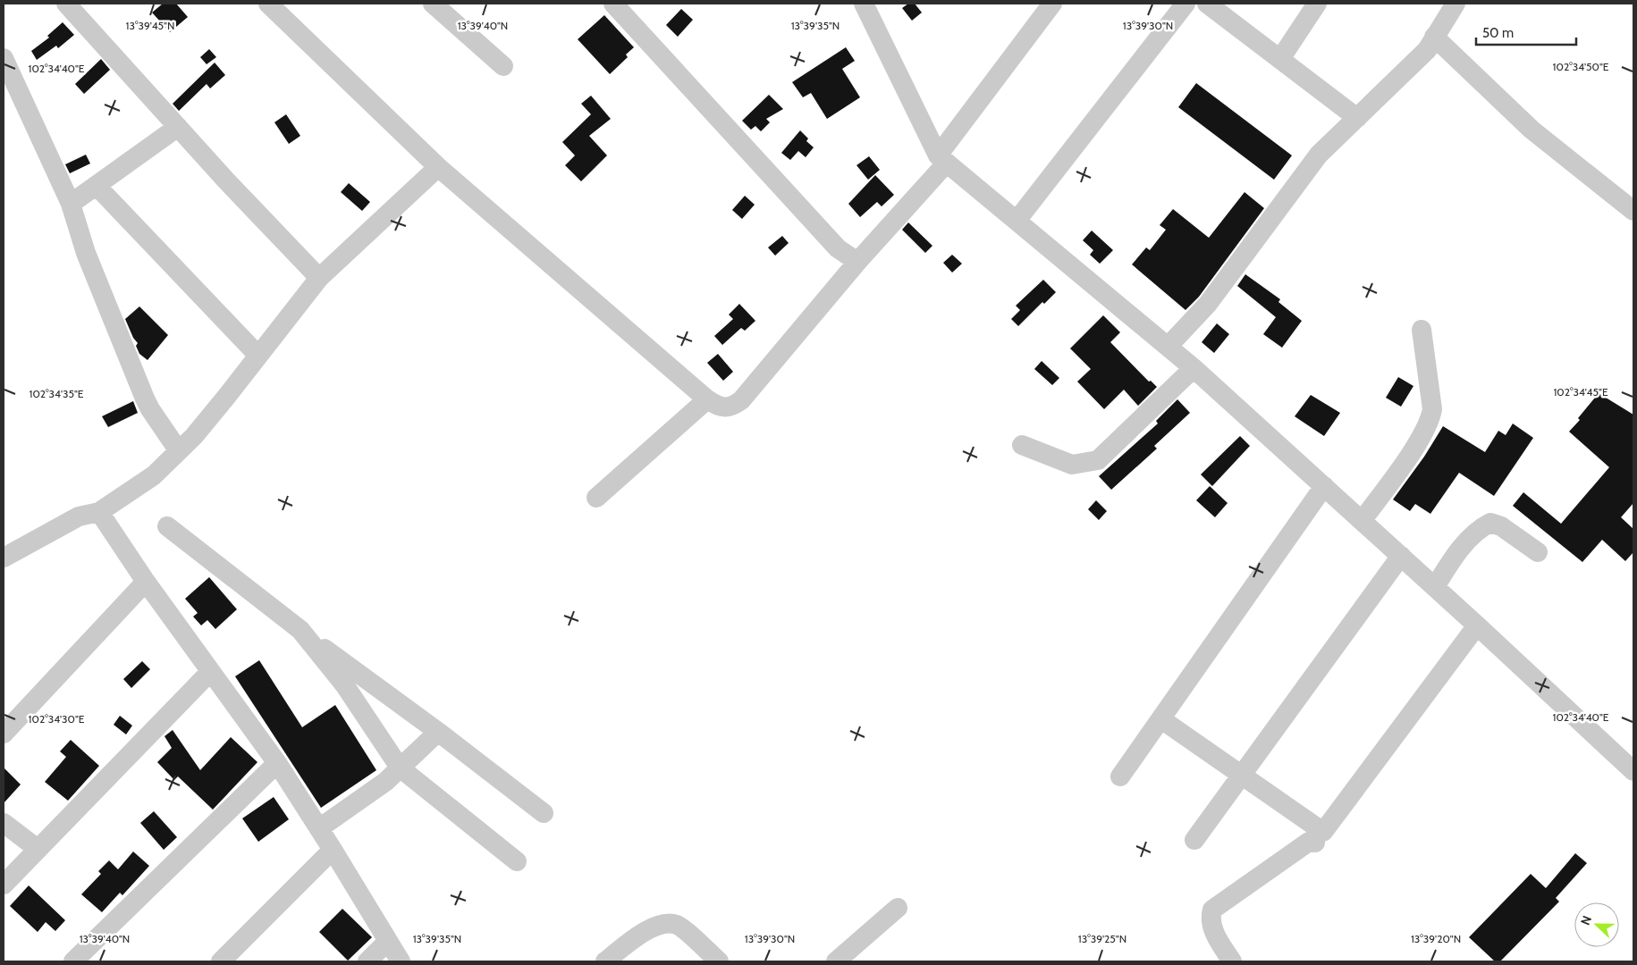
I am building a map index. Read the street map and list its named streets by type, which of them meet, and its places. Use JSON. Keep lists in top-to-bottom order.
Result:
{
  "scale_bar": "50 m",
  "north": "left",
  "coordinates": [
    "13°39'45\"N",
    "13°39'40\"N",
    "13°39'35\"N",
    "13°39'30\"N",
    "102°34'50\"E",
    "102°34'40\"E",
    "102°34'45\"E",
    "102°34'35\"E",
    "102°34'30\"E",
    "13°39'25\"N",
    "13°39'20\"N"
  ]
}
